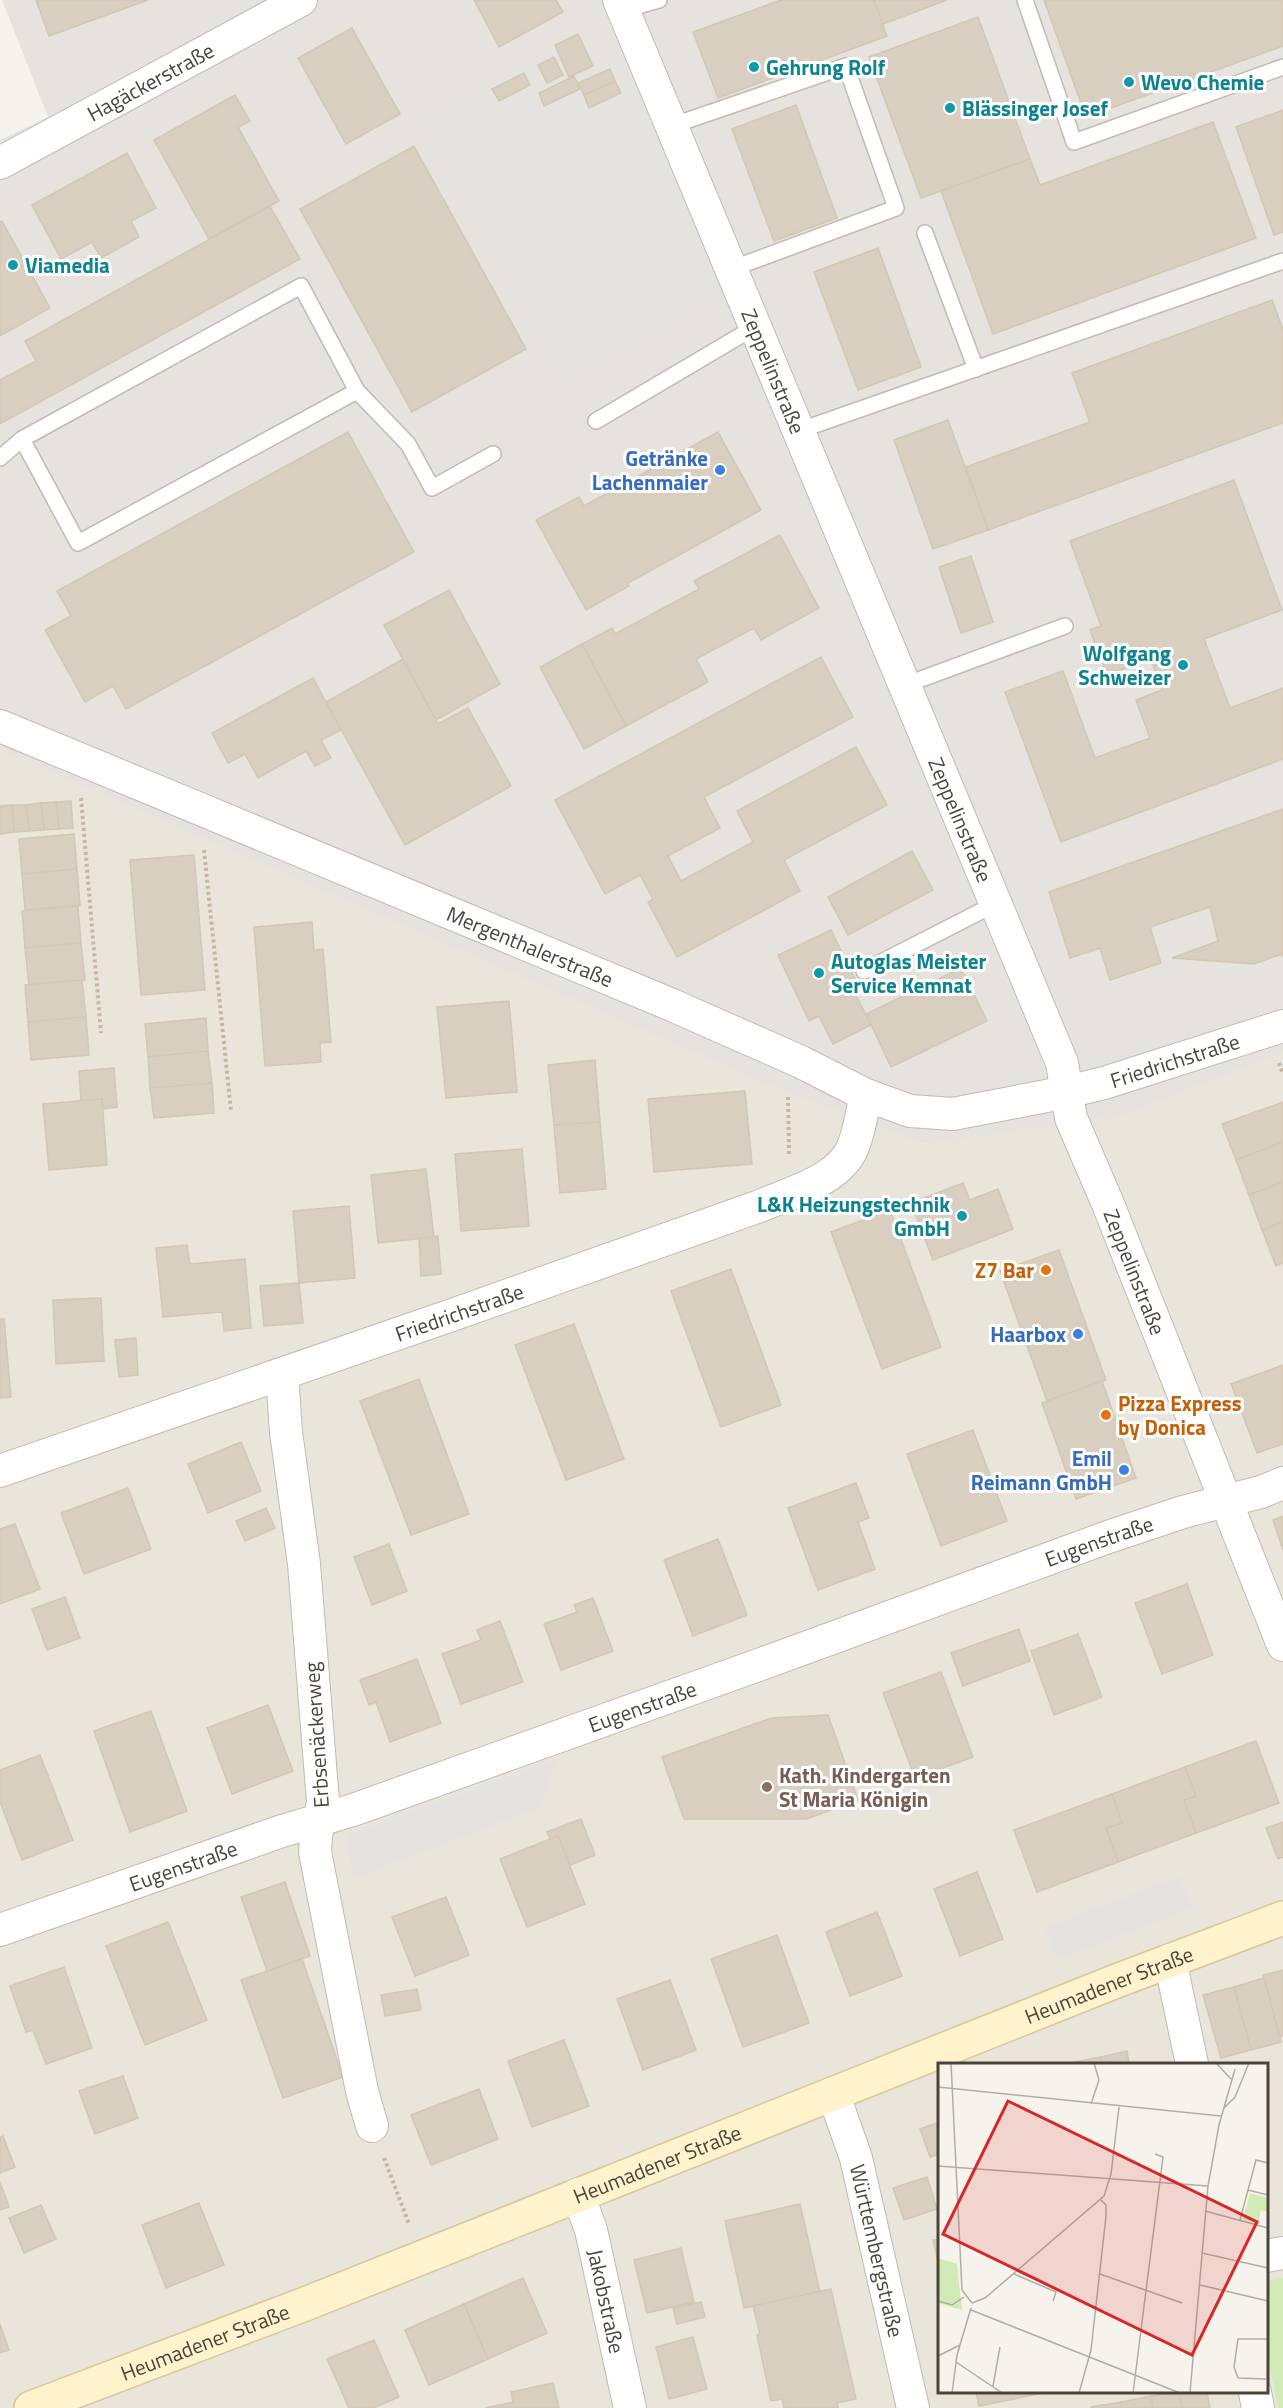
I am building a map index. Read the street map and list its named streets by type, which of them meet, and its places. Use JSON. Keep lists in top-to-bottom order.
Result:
{
  "streets": {
    "main road": ["Heumadener Straße"],
    "street": [
      "Hagäckerstraße",
      "Zeppelinstraße",
      "Mergenthalerstraße",
      "Friedrichstraße",
      "Eugenstraße",
      "Erbsenäckerweg",
      "Württembergstraße",
      "Jakobstraße"
    ]
  },
  "crossings": [
    ["Zeppelinstraße", "Mergenthalerstraße"],
    ["Zeppelinstraße", "Friedrichstraße"],
    ["Zeppelinstraße", "Eugenstraße"],
    ["Mergenthalerstraße", "Friedrichstraße"],
    ["Friedrichstraße", "Erbsenäckerweg"],
    ["Eugenstraße", "Erbsenäckerweg"],
    ["Heumadener Straße", "Württembergstraße"],
    ["Heumadener Straße", "Jakobstraße"]
  ],
  "places": [
    "Gehrung Rolf",
    "Wevo Chemie",
    "Blässinger Josef",
    "Viamedia",
    "Getränke Lachenmaier",
    "Wolfgang Schweizer",
    "Autoglas Meister Service Kemnat",
    "L&K Heizungstechnik GmbH",
    "Z7 Bar",
    "Haarbox",
    "Pizza Express by Donica",
    "Emil Reimann GmbH",
    "Kath. Kindergarten St Maria Königin"
  ]
}
